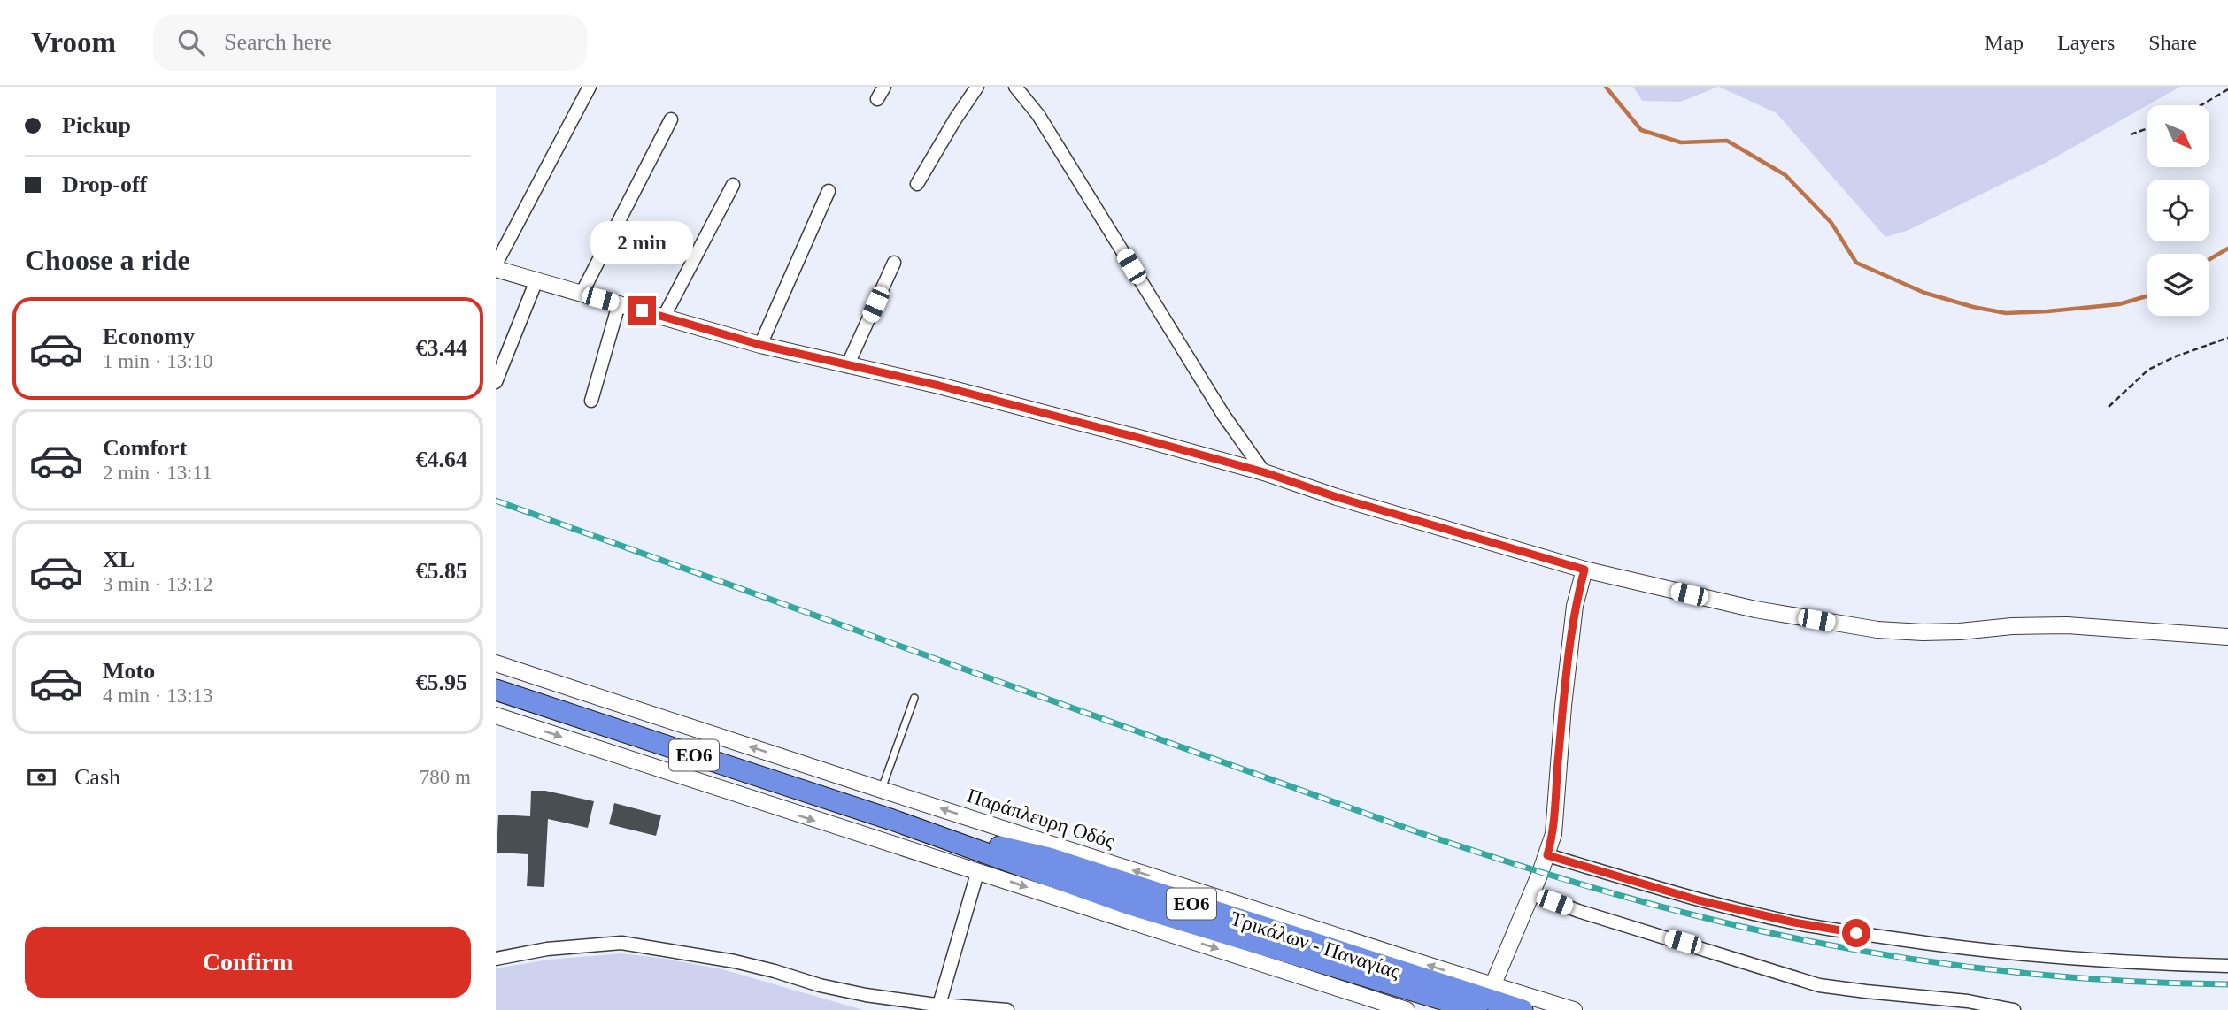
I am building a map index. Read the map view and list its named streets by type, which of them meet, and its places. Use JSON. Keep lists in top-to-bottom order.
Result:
{
  "streets": {
    "main road": ["ΕΟ6", "Τρικάλων - Παναγίας"],
    "street": ["Παράπλευρη Οδός"]
  },
  "crossings": [
    ["Παράπλευρη Οδός", "Τρικάλων - Παναγίας"]
  ],
  "north": "bottom right",
  "page": {
    "header": "Vroom",
    "search": "Search here",
    "nav": ["Map", "Layers", "Share"],
    "banner": ["Pickup", "Drop-off"],
    "bubble": "2 min",
    "heading": "Choose a ride",
    "list": [
      {
        "name": "Economy",
        "note": "1 min · 13:10",
        "value": "€3.44"
      },
      {
        "name": "Comfort",
        "note": "2 min · 13:11",
        "value": "€4.64"
      },
      {
        "name": "XL",
        "note": "3 min · 13:12",
        "value": "€5.85"
      },
      {
        "name": "Moto",
        "note": "4 min · 13:13",
        "value": "€5.95"
      }
    ],
    "pay": ["Cash", "780 m"],
    "buttons": "Confirm"
  }
}
